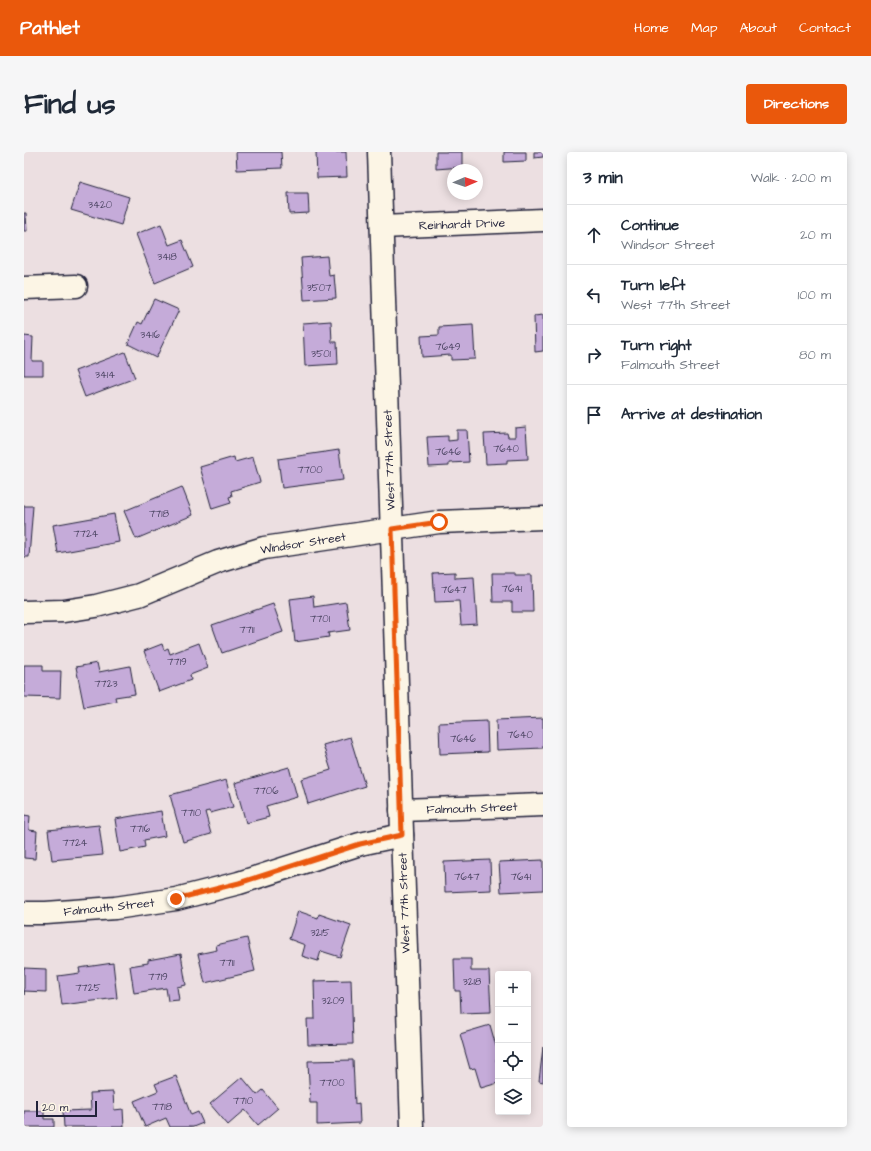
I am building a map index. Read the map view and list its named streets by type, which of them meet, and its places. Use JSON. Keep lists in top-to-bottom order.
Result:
{
  "streets": {
    "street": [
      "Reinhardt Drive",
      "West 77th Street",
      "Windsor Street",
      "Falmouth Street"
    ]
  },
  "crossings": [
    ["Reinhardt Drive", "West 77th Street"],
    ["West 77th Street", "Windsor Street"],
    ["West 77th Street", "Falmouth Street"]
  ],
  "house_numbers": [
    "3420",
    "3418",
    "3507",
    "3416",
    "7649",
    "3501",
    "3414",
    "7640",
    "7646",
    "7700",
    "7718",
    "7724",
    "7641",
    "7647",
    "7701",
    "7711",
    "7719",
    "7723",
    "7640",
    "7646",
    "7706",
    "7710",
    "7716",
    "7724",
    "7647",
    "7641",
    "3215",
    "7711",
    "7719",
    "3218",
    "7725",
    "3209",
    "7700",
    "7710",
    "7718"
  ],
  "scale_bar": "20 m",
  "north": "right",
  "page": {
    "header": "Pathlet",
    "nav": [
      "Home",
      "Map",
      "About",
      "Contact"
    ],
    "buttons": "Directions",
    "title": "Find us",
    "heading": ["3 min", "Walk · 200 m"],
    "list": [
      ["Continue", "Windsor Street", "20 m"],
      ["Turn left", "West 77th Street", "100 m"],
      ["Turn right", "Falmouth Street", "80 m"],
      "Arrive at destination"
    ],
    "map_buttons": ["+", "−"],
    "scale": "20 m"
  }
}
